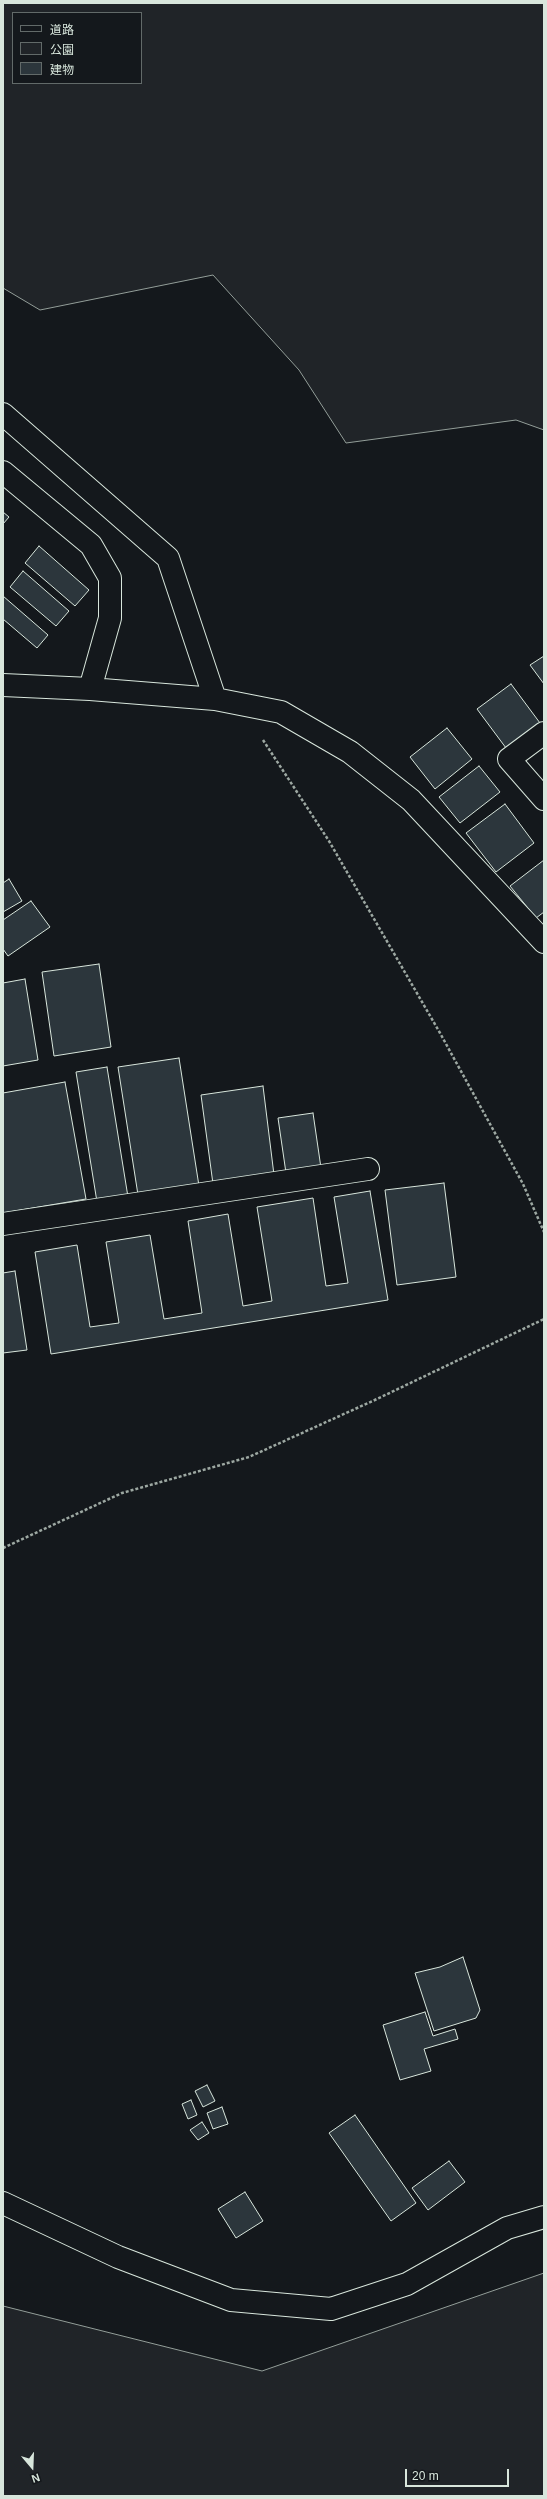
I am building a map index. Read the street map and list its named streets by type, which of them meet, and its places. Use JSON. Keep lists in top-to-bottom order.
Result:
{
  "legend": ["道路", "公園", "建物"],
  "scale_bar": "20 m",
  "north": "bottom"
}
